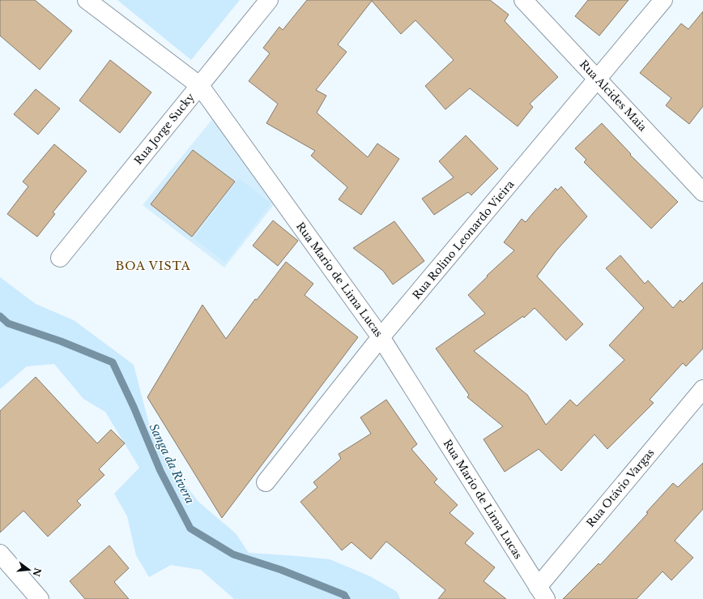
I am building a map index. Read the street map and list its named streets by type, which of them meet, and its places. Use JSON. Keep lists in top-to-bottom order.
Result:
{
  "streets": {
    "street": [
      "Rua Alcides Maia",
      "Rua Jorge Sucky",
      "Rua Rolino Leonardo Vieira",
      "Rua Mario de Lima Lucas",
      "Rua Otávio Vargas"
    ]
  },
  "crossings": [
    ["Rua Alcides Maia", "Rua Rolino Leonardo Vieira"],
    ["Rua Jorge Sucky", "Rua Mario de Lima Lucas"],
    ["Rua Rolino Leonardo Vieira", "Rua Mario de Lima Lucas"],
    ["Rua Mario de Lima Lucas", "Rua Otávio Vargas"]
  ],
  "districts": ["BOA VISTA"],
  "water": ["Sanga da Rivera"],
  "north": "right"
}
